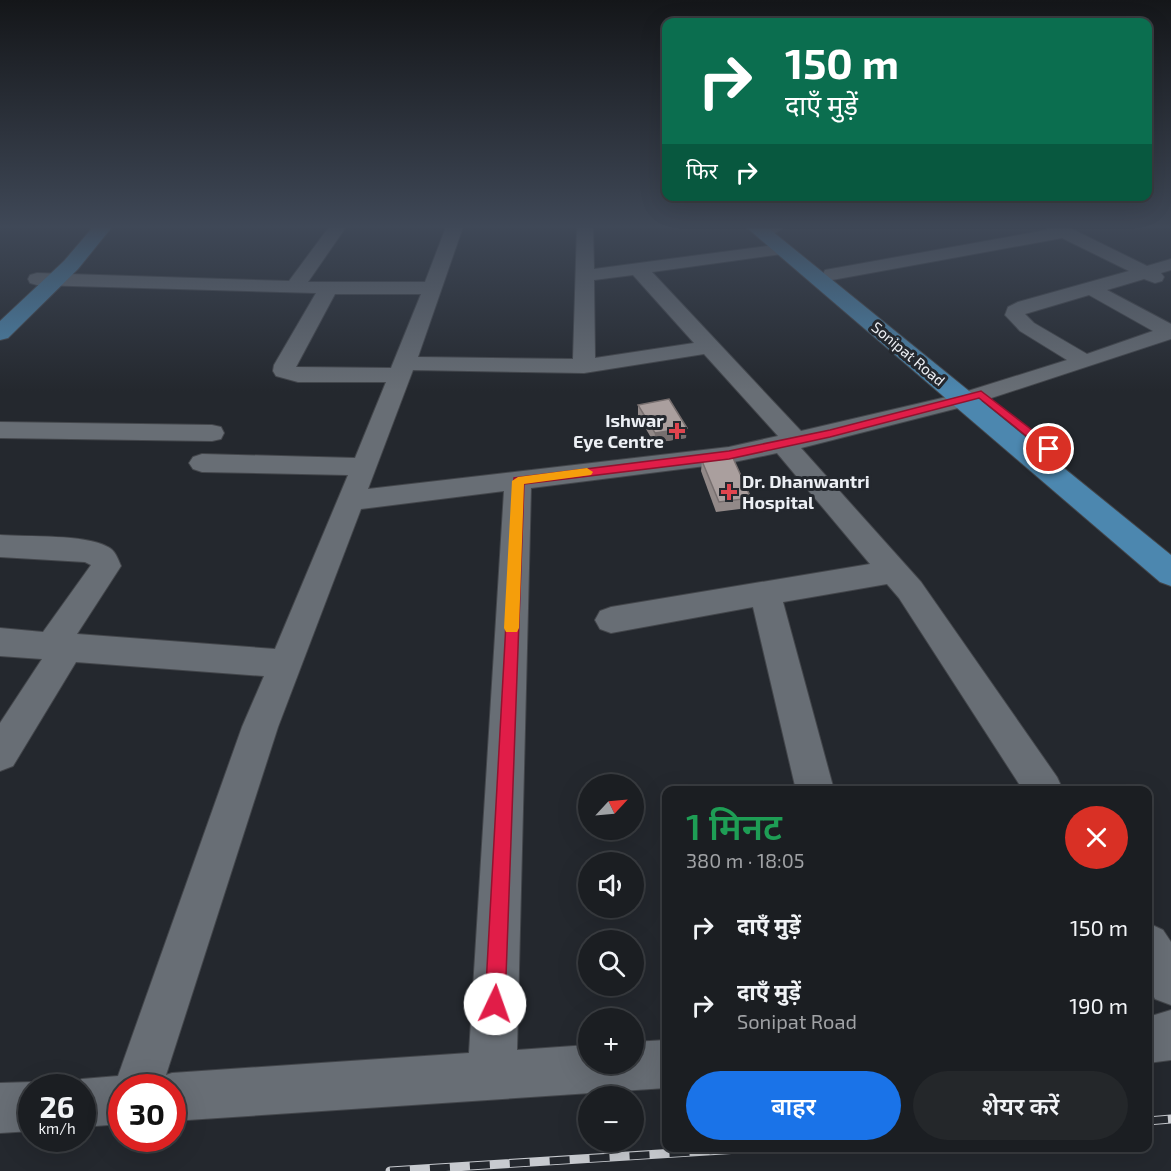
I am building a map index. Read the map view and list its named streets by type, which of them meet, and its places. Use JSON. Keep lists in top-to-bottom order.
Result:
{
  "streets": {
    "main road": ["Sonipat Road"]
  },
  "places": {
    "health": ["Ishwar Eye Centre", "Dr. Dhanwantri Hospital"]
  },
  "north": "top right",
  "page": {
    "turn": ["150 m", "दाएँ मुड़ें"],
    "then": "फिर",
    "map_buttons": ["+", "−"],
    "heading": ["1 मिनट", "380 m · 18:05"],
    "list": [
      {
        "name": "दाएँ मुड़ें",
        "value": "150 m"
      },
      {
        "name": "दाएँ मुड़ें",
        "note": "Sonipat Road",
        "value": "190 m"
      }
    ],
    "buttons": ["बाहर", "शेयर करें"],
    "speed": "26 km/h",
    "limit": "30"
  }
}
